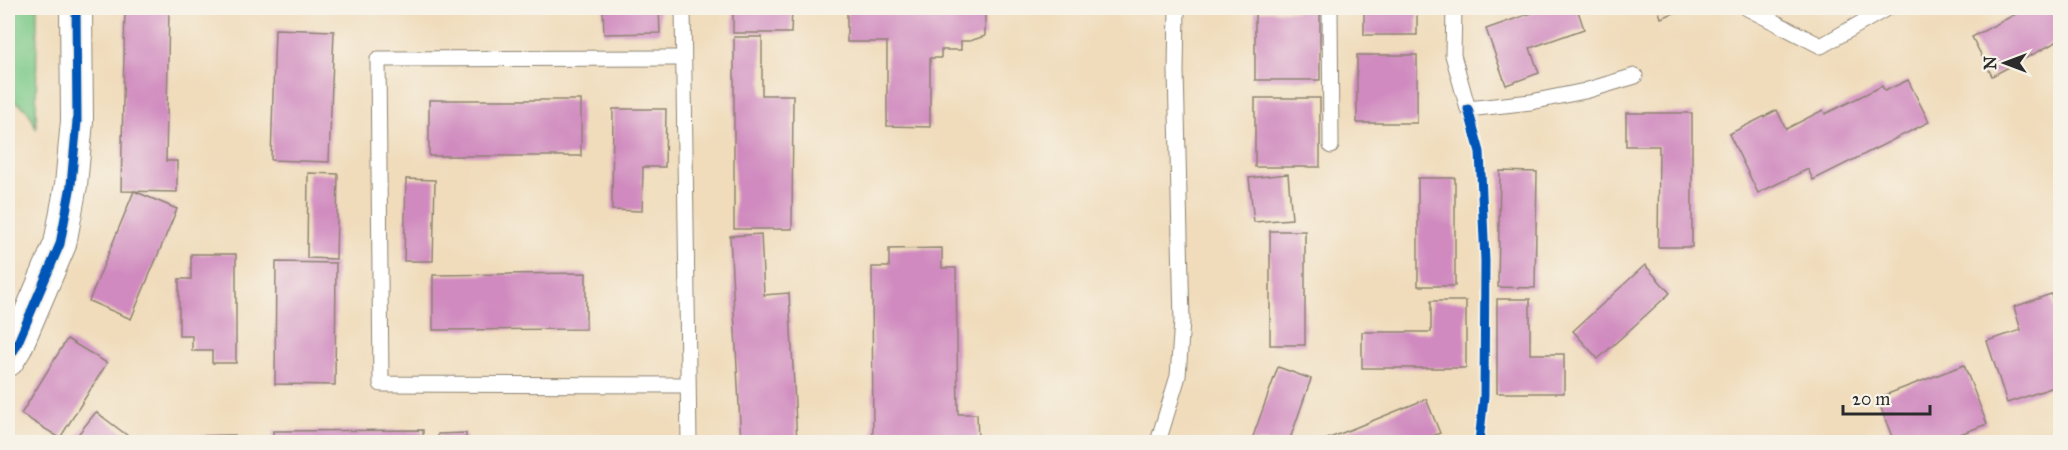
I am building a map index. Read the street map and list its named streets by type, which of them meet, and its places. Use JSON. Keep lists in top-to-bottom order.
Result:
{
  "scale_bar": "20 m",
  "north": "left"
}
